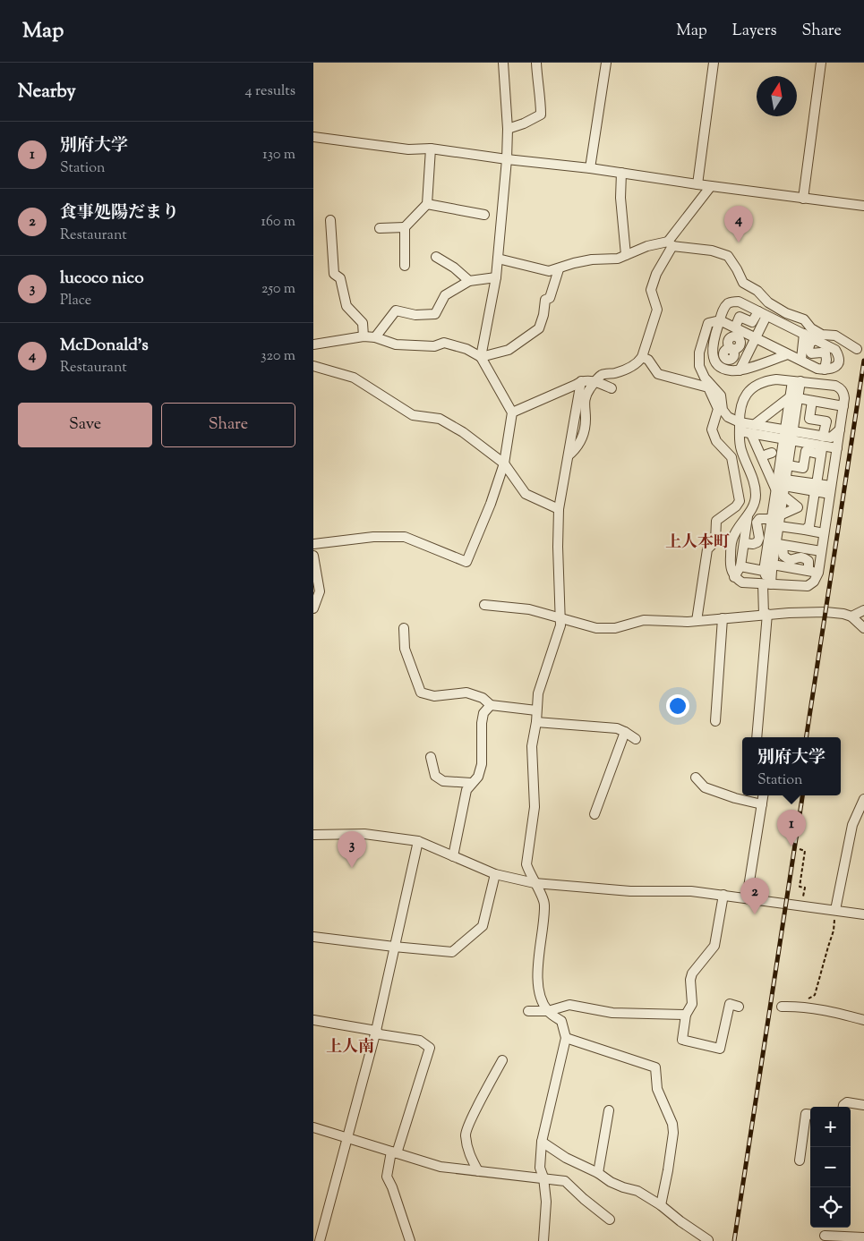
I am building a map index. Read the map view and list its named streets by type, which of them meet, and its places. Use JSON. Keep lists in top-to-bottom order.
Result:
{
  "districts": ["上人本町", "上人南"],
  "north": "top",
  "page": {
    "header": "Map",
    "nav": ["Map", "Layers", "Share"],
    "heading": ["Nearby", "4 results"],
    "list": [
      {
        "mark": "1",
        "name": "別府大学",
        "note": "Station",
        "value": "130 m"
      },
      {
        "mark": "2",
        "name": "食事処陽だまり",
        "note": "Restaurant",
        "value": "160 m"
      },
      {
        "mark": "3",
        "name": "lucoco nico",
        "note": "Place",
        "value": "250 m"
      },
      {
        "mark": "4",
        "name": "McDonald's",
        "note": "Restaurant",
        "value": "320 m"
      }
    ],
    "pins": [
      "4",
      "1",
      "3",
      "2"
    ],
    "buttons": ["Save", "Share"],
    "popup": ["別府大学", "Station"],
    "map_buttons": ["+", "−"]
  }
}
